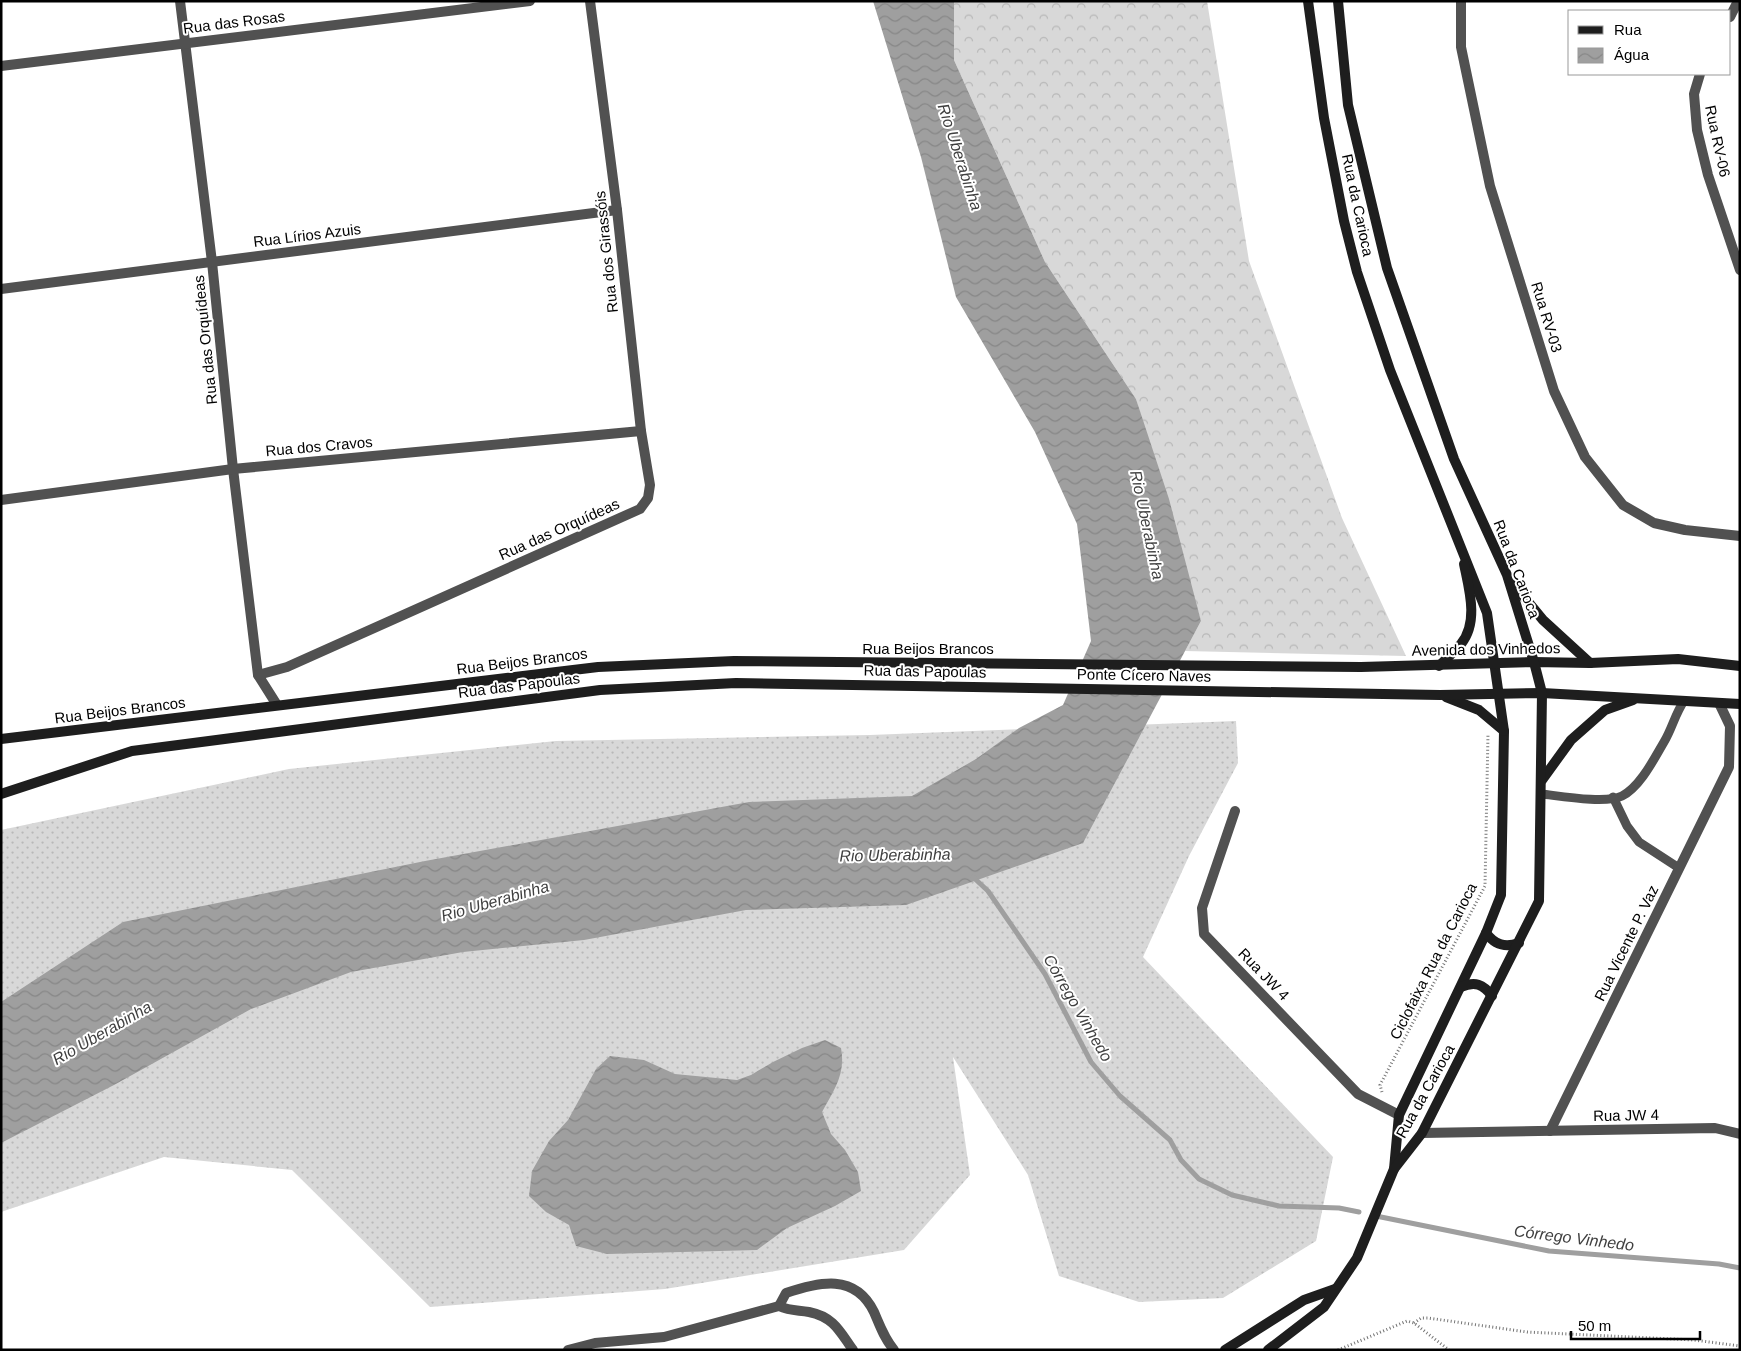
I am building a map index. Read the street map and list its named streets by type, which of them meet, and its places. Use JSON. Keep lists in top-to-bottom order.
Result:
{
  "streets": {
    "main road": [
      "Rua da Carioca",
      "Rua Beijos Brancos",
      "Avenida dos Vinhedos",
      "Rua das Papoulas",
      "Ponte Cícero Naves"
    ],
    "street": [
      "Rua das Rosas",
      "Rua RV-06",
      "Rua Lírios Azuis",
      "Rua dos Girassóis",
      "Rua RV-03",
      "Rua das Orquídeas",
      "Rua dos Cravos",
      "Rua Vicente P. Vaz",
      "Rua JW 4"
    ],
    "path": ["Ciclofaixa Rua da Carioca"]
  },
  "crossings": [
    ["Rua das Rosas", "Rua das Orquídeas"],
    ["Rua da Carioca", "Avenida dos Vinhedos"],
    ["Rua da Carioca", "Ciclofaixa Rua da Carioca"],
    ["Rua da Carioca", "Rua JW 4"],
    ["Rua Lírios Azuis", "Rua dos Girassóis"],
    ["Rua Lírios Azuis", "Rua das Orquídeas"],
    ["Rua dos Girassóis", "Rua das Orquídeas"],
    ["Rua dos Girassóis", "Rua dos Cravos"],
    ["Rua das Orquídeas", "Rua dos Cravos"],
    ["Rua das Orquídeas", "Rua Beijos Brancos"],
    ["Rua Beijos Brancos", "Avenida dos Vinhedos"],
    ["Rua das Papoulas", "Ponte Cícero Naves"],
    ["Rua Vicente P. Vaz", "Rua JW 4"],
    ["Ciclofaixa Rua da Carioca", "Rua JW 4"]
  ],
  "water": ["Rio Uberabinha", "Córrego Vinhedo"],
  "legend": ["Rua", "Água"],
  "scale_bar": "50 m"
}
